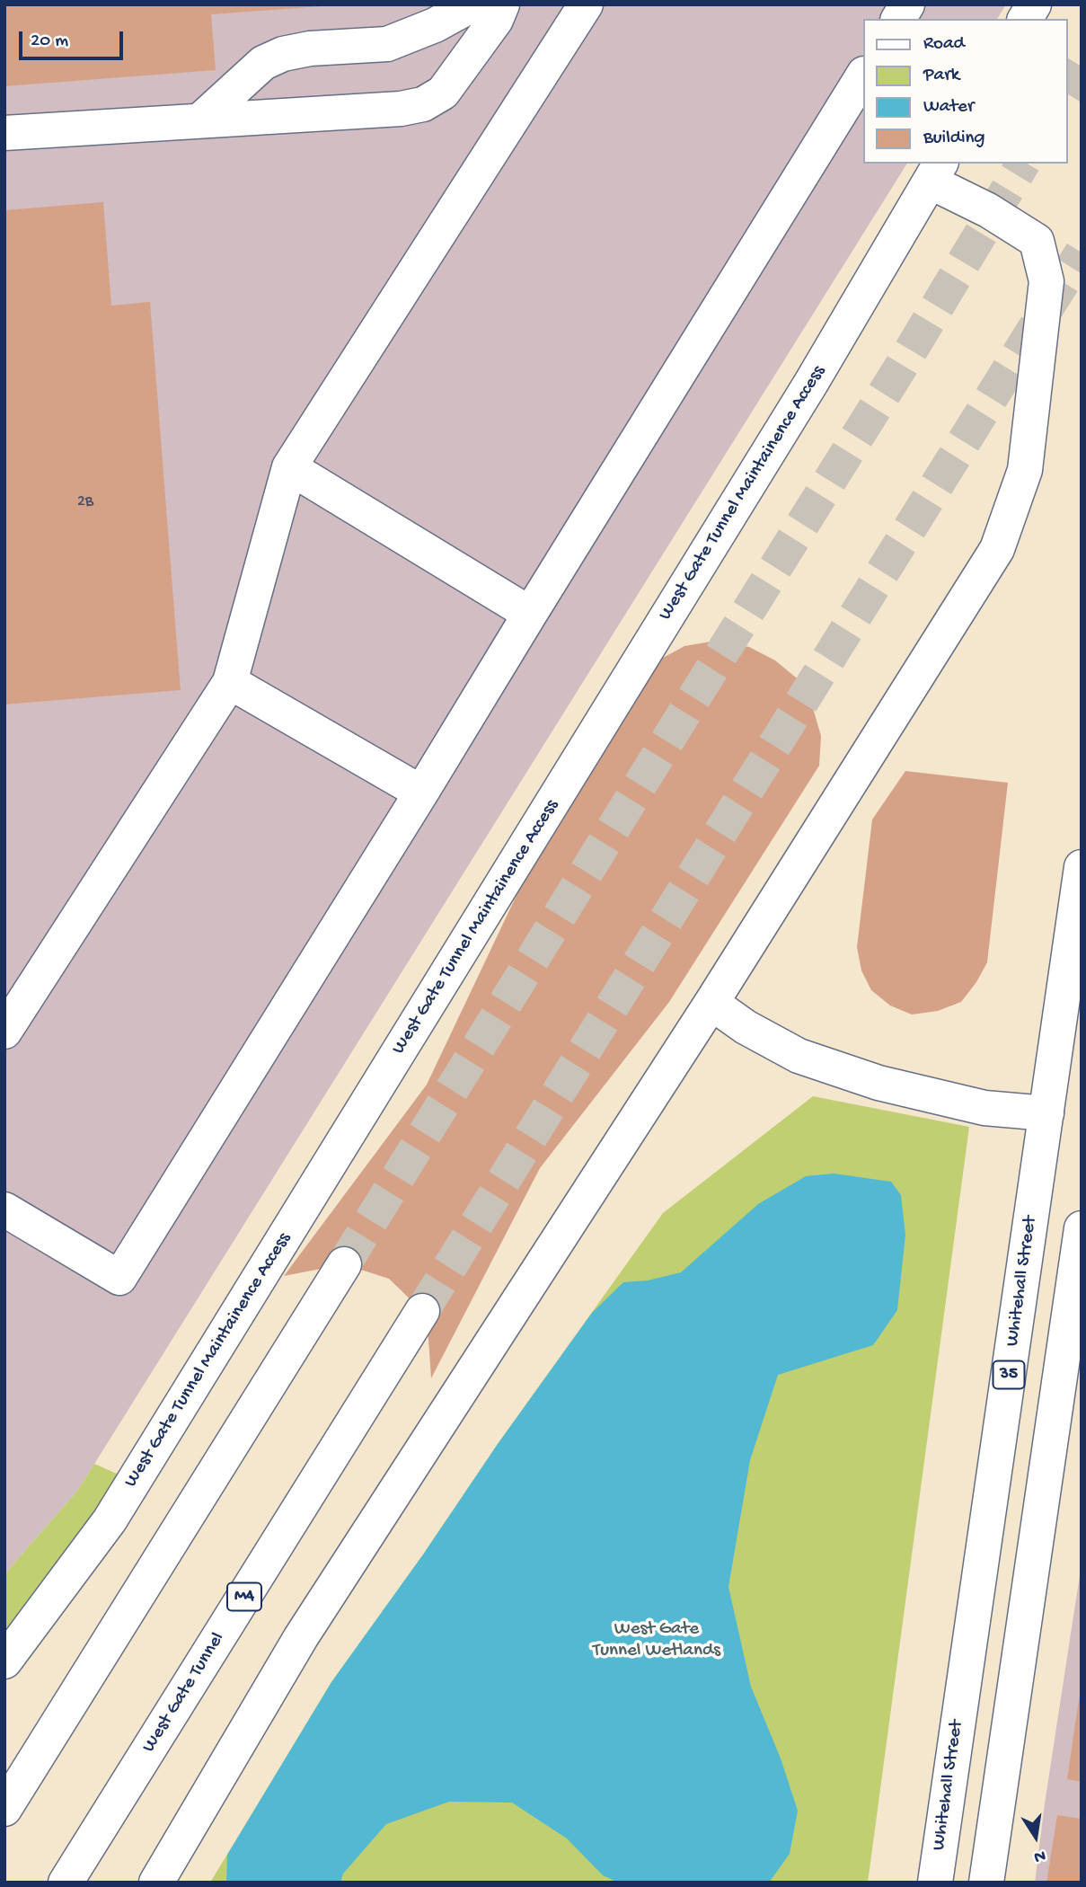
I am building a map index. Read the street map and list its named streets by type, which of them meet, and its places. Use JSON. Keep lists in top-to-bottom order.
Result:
{
  "streets": {
    "main road": [
      "West Gate Tunnel Maintainence Access",
      "Whitehall Street",
      "35",
      "M4",
      "West Gate Tunnel"
    ]
  },
  "parks": ["West Gate Tunnel Wetlands"],
  "house_numbers": ["2B"],
  "legend": [
    "Road",
    "Park",
    "Water",
    "Building"
  ],
  "scale_bar": "20 m",
  "north": "bottom"
}
